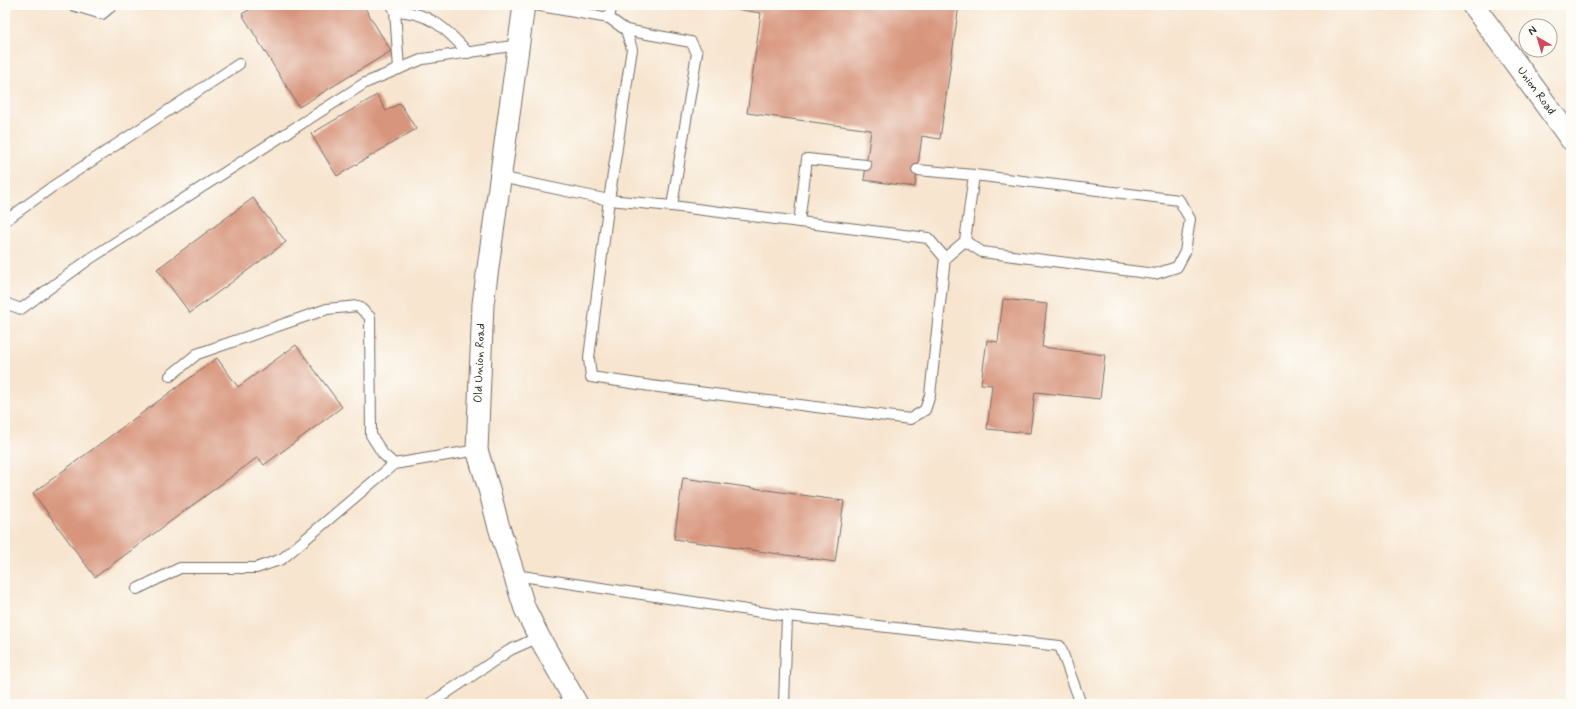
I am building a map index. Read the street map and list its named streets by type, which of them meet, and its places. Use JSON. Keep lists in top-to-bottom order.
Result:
{
  "streets": {
    "main road": ["Union Road"],
    "street": ["Old Union Road"]
  },
  "north": "top left"
}
